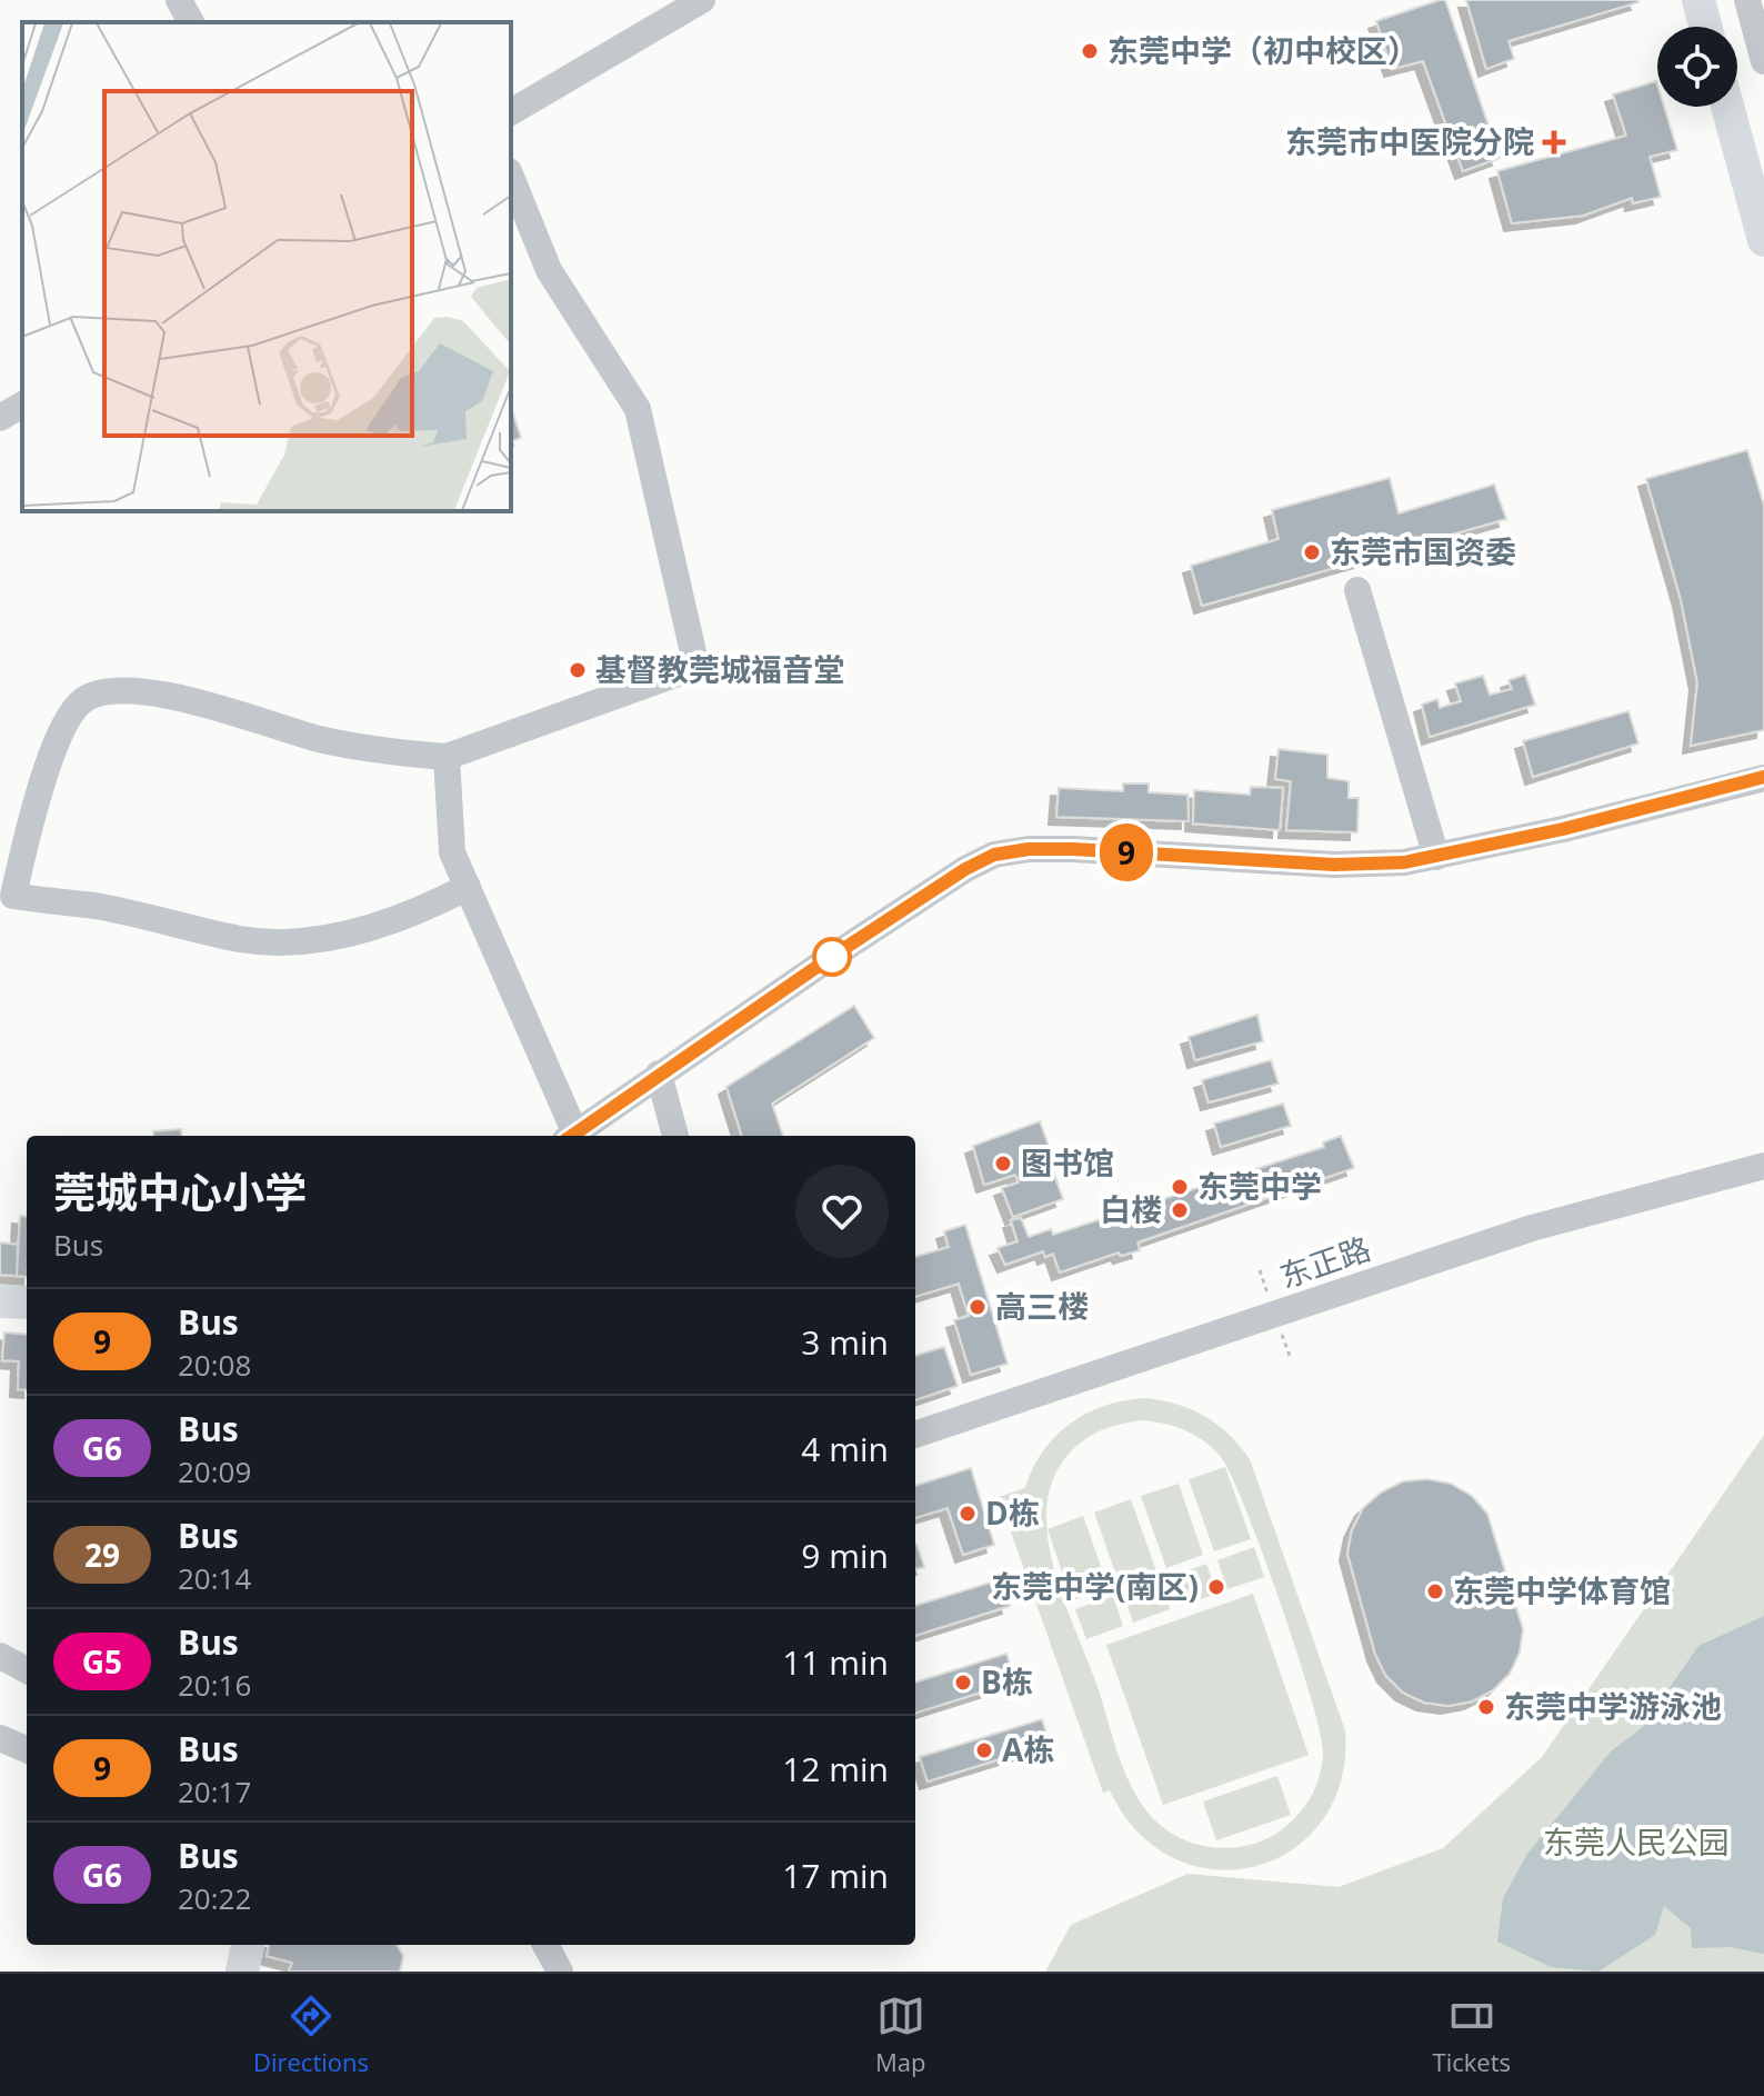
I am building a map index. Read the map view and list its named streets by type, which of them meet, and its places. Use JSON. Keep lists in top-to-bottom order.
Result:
{
  "streets": {
    "street": ["东正路"]
  },
  "parks": ["东莞人民公园"],
  "places": {
    "other": [
      "东莞中学（初中校区）",
      "东莞市国资委",
      "基督教莞城福音堂",
      "图书馆",
      "东莞中学",
      "白楼",
      "高三楼",
      "D栋",
      "东莞中学(南区)",
      "东莞中学体育馆",
      "B栋",
      "东莞中学游泳池",
      "A栋"
    ],
    "health": ["东莞市中医院分院"]
  },
  "lines": ["bus line 9"],
  "page": {
    "on_map": "9",
    "heading": ["莞城中心小学", "Bus"],
    "list": [
      {
        "mark": "9",
        "name": "Bus",
        "note": "20:08",
        "value": "3 min"
      },
      {
        "mark": "G6",
        "name": "Bus",
        "note": "20:09",
        "value": "4 min"
      },
      {
        "mark": "29",
        "name": "Bus",
        "note": "20:14",
        "value": "9 min"
      },
      {
        "mark": "G5",
        "name": "Bus",
        "note": "20:16",
        "value": "11 min"
      },
      {
        "mark": "9",
        "name": "Bus",
        "note": "20:17",
        "value": "12 min"
      },
      {
        "mark": "G6",
        "name": "Bus",
        "note": "20:22",
        "value": "17 min"
      }
    ],
    "tabs": ["Directions", "Map", "Tickets"]
  }
}
